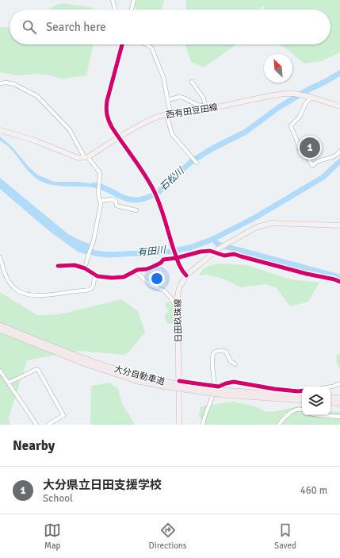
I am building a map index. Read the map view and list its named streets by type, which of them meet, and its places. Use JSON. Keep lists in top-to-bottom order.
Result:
{
  "streets": {
    "highway": ["大分自動車道"],
    "main road": ["西有田豆田線", "日田玖珠線"]
  },
  "water": ["石松川", "有田川"],
  "north": "top left",
  "page": {
    "search": "Search here",
    "pins": "1",
    "heading": "Nearby",
    "list": [
      {
        "mark": "1",
        "name": "大分県立日田支援学校",
        "note": "School",
        "value": "460 m"
      }
    ],
    "nav": ["Map", "Directions", "Saved"]
  }
}
